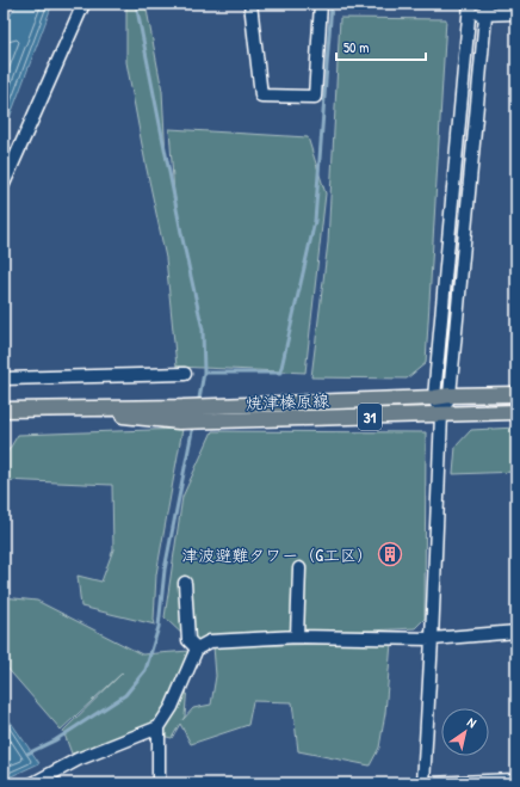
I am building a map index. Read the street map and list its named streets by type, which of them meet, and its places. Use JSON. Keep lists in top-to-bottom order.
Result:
{
  "streets": {
    "main road": ["焼津榛原線", "31"]
  },
  "places": {
    "building": ["津波避難タワー（G工区）"]
  },
  "scale_bar": "50 m",
  "north": "top right"
}
